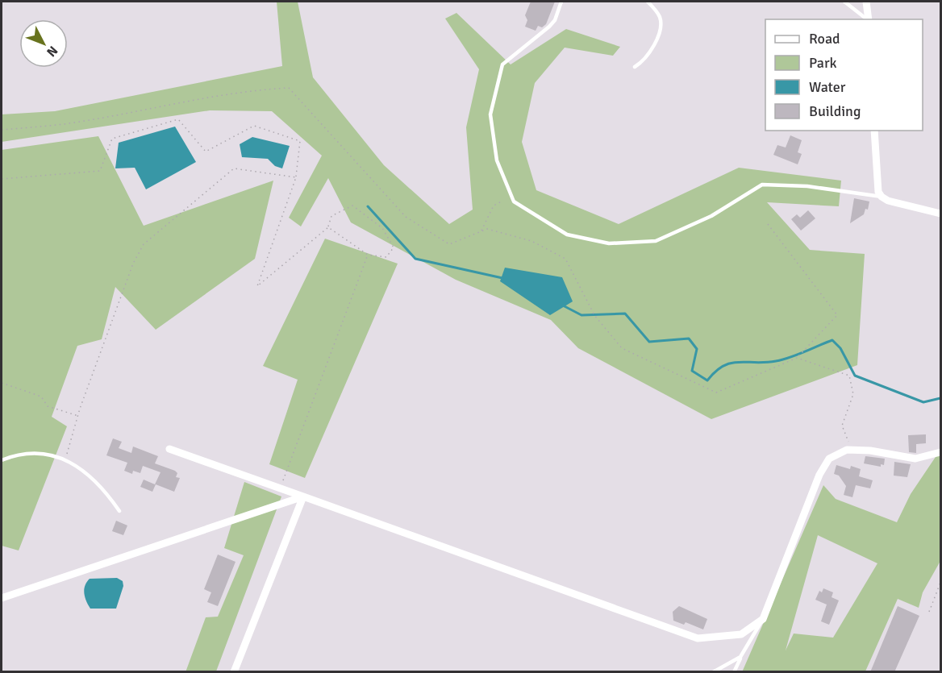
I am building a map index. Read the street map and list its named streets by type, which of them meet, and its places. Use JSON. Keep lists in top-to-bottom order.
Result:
{
  "legend": [
    "Road",
    "Park",
    "Water",
    "Building"
  ],
  "north": "bottom right"
}
